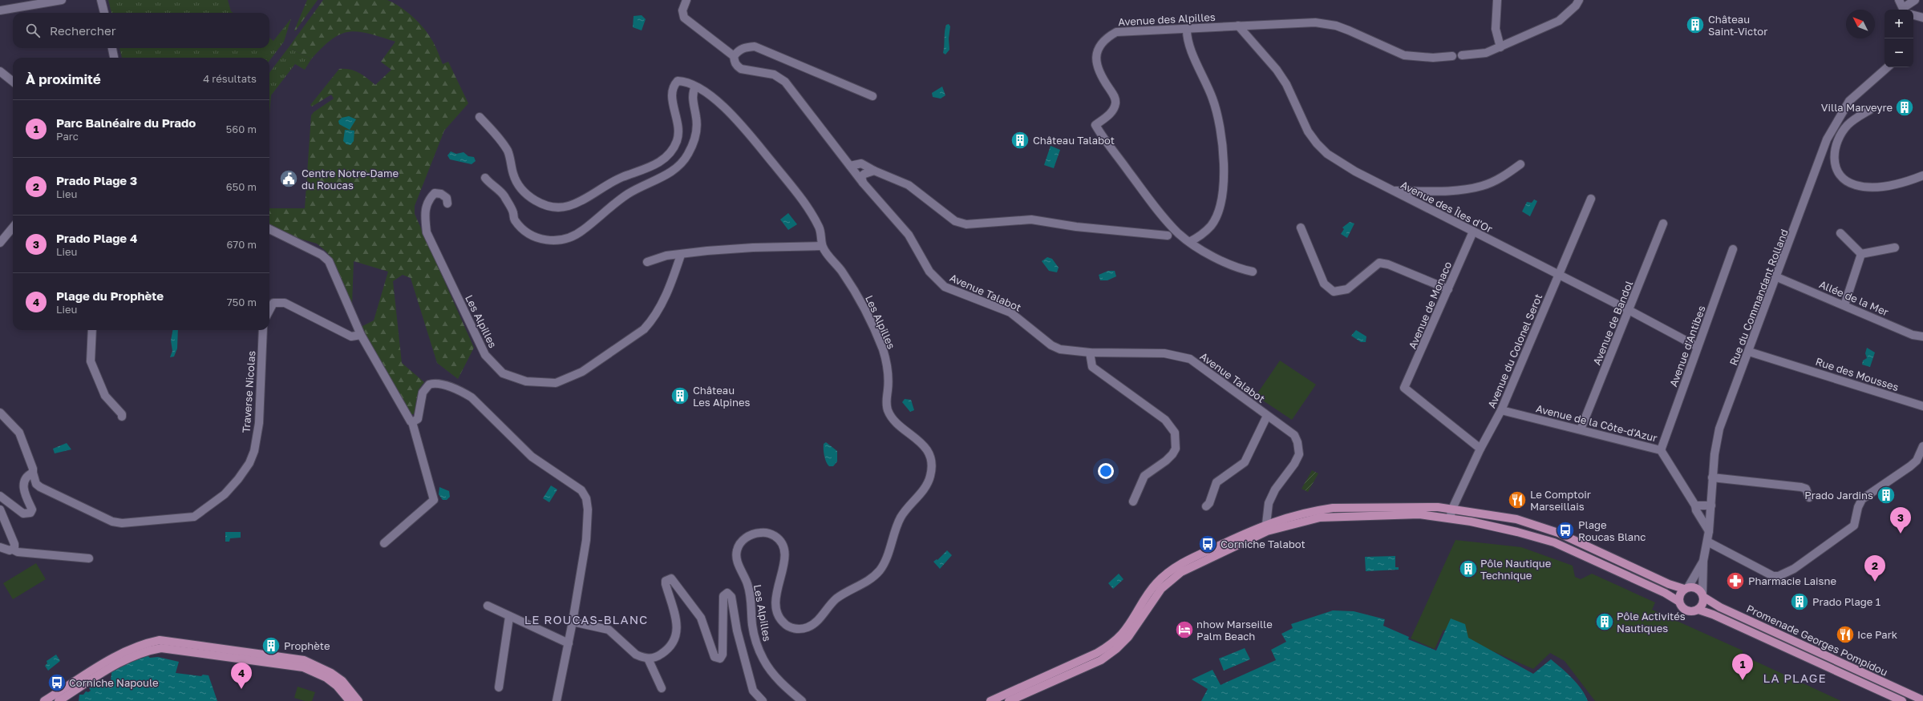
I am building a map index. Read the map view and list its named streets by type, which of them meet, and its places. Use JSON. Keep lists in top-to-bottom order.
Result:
{
  "streets": {
    "main road": ["Promenade Georges Pompidou"],
    "street": [
      "Avenue des Alpilles",
      "Avenue des Îles d'Or",
      "Avenue Talabot",
      "Rue du Commandant Rolland",
      "Allée de la Mer",
      "Avenue de Monaco",
      "Les Alpilles",
      "Avenue de Bandol",
      "Avenue d'Antibes",
      "Avenue du Colonel Serot",
      "Rue des Mousses",
      "Traverse Nicolas",
      "Avenue de la Côte-d'Azur"
    ]
  },
  "crossings": [
    ["Avenue des Alpilles", "Avenue des Îles d'Or"],
    ["Avenue des Îles d'Or", "Avenue de Monaco"],
    ["Avenue des Îles d'Or", "Avenue de Bandol"],
    ["Avenue des Îles d'Or", "Avenue d'Antibes"],
    ["Avenue des Îles d'Or", "Avenue du Colonel Serot"],
    ["Avenue Talabot", "Promenade Georges Pompidou"],
    ["Rue du Commandant Rolland", "Allée de la Mer"],
    ["Rue du Commandant Rolland", "Rue des Mousses"],
    ["Rue du Commandant Rolland", "Avenue de la Côte-d'Azur"],
    ["Rue du Commandant Rolland", "Promenade Georges Pompidou"],
    ["Avenue de Monaco", "Avenue du Colonel Serot"],
    ["Avenue de Bandol", "Avenue de la Côte-d'Azur"],
    ["Avenue d'Antibes", "Avenue de la Côte-d'Azur"],
    ["Avenue du Colonel Serot", "Avenue de la Côte-d'Azur"],
    ["Avenue du Colonel Serot", "Promenade Georges Pompidou"]
  ],
  "districts": ["LE ROUCAS-BLANC", "LA PLAGE"],
  "places": {
    "building": [
      "Château Saint-Victor",
      "Villa Marveyre",
      "Château Talabot",
      "Château Les Alpines",
      "Prado Jardins",
      "Pôle Nautique Technique",
      "Prado Plage 1",
      "Pôle Activités Nautiques",
      "Prophète"
    ],
    "public building": ["Centre Notre-Dame du Roucas"],
    "restaurant": ["Le Comptoir Marseillais", "Ice Park"],
    "bus stop": ["Plage Roucas Blanc", "Corniche Talabot", "Corniche Napoule"],
    "pharmacy": ["Pharmacie Laisne"],
    "hotel": ["nhow Marseille Palm Beach"]
  },
  "north": "top left",
  "page": {
    "map_buttons": ["+", "−"],
    "search": "Rechercher",
    "heading": ["À proximité", "4 résultats"],
    "list": [
      {
        "mark": "1",
        "name": "Parc Balnéaire du Prado",
        "note": "Parc",
        "value": "560 m"
      },
      {
        "mark": "2",
        "name": "Prado Plage 3",
        "note": "Lieu",
        "value": "650 m"
      },
      {
        "mark": "3",
        "name": "Prado Plage 4",
        "note": "Lieu",
        "value": "670 m"
      },
      {
        "mark": "4",
        "name": "Plage du Prophète",
        "note": "Lieu",
        "value": "750 m"
      }
    ],
    "pins": [
      "3",
      "2",
      "1",
      "4"
    ]
  }
}
